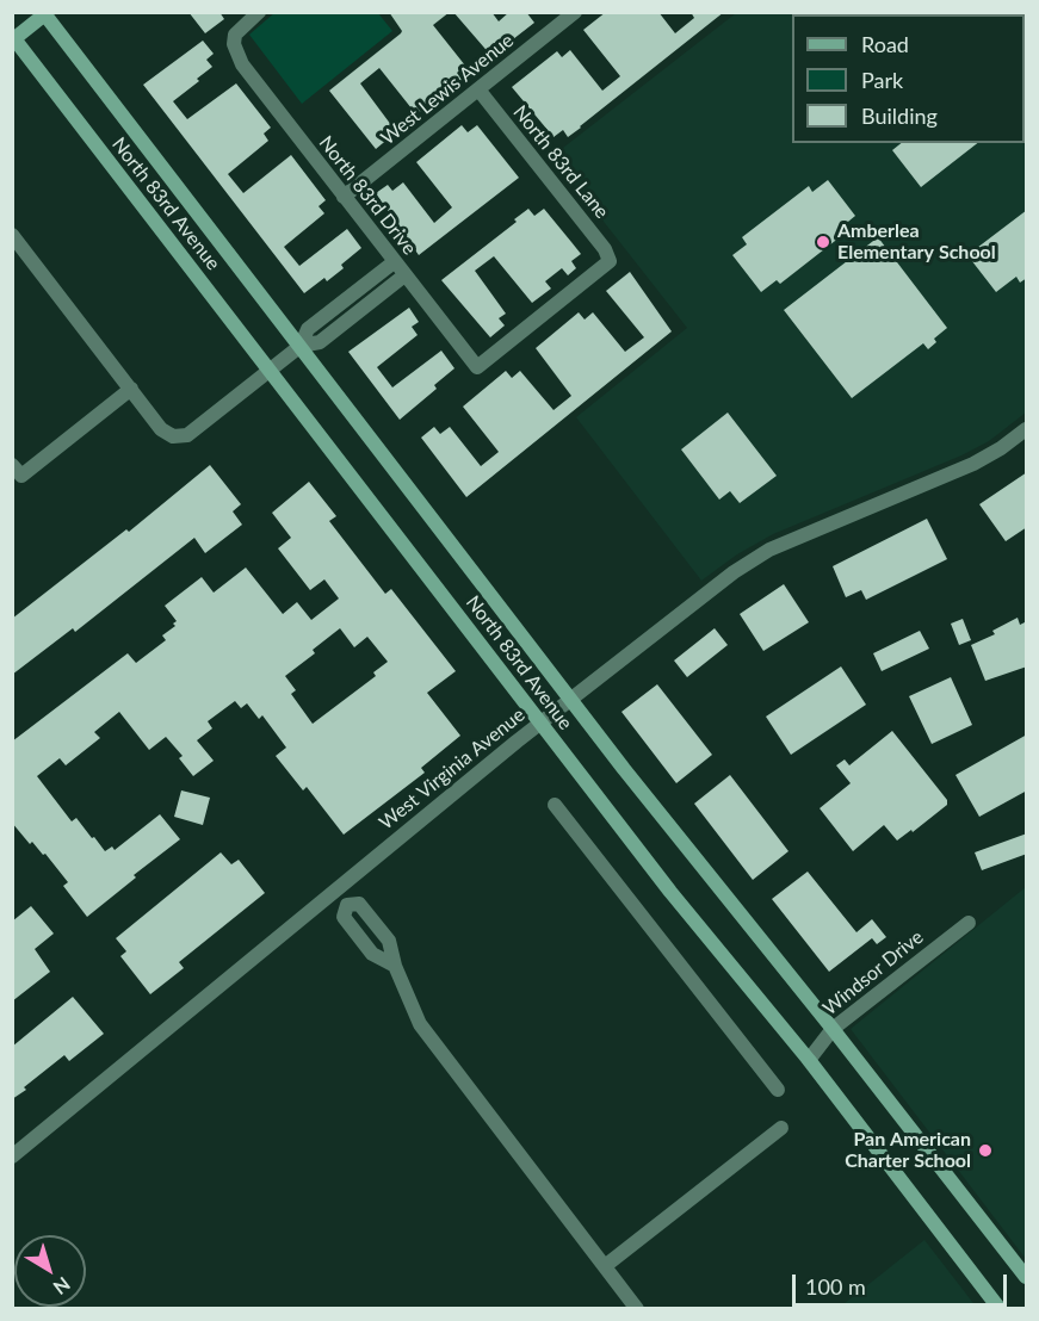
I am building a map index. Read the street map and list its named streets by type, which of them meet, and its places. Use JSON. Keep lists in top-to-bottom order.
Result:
{
  "streets": {
    "main road": ["North 83rd Avenue"],
    "street": [
      "West Lewis Avenue",
      "North 83rd Lane",
      "North 83rd Drive",
      "West Virginia Avenue",
      "Windsor Drive"
    ]
  },
  "crossings": [
    ["West Lewis Avenue", "North 83rd Lane"],
    ["West Lewis Avenue", "North 83rd Drive"],
    ["North 83rd Lane", "North 83rd Drive"],
    ["North 83rd Avenue", "West Virginia Avenue"],
    ["North 83rd Avenue", "Windsor Drive"]
  ],
  "places": ["Amberlea Elementary School", "Pan American Charter School"],
  "legend": ["Road", "Park", "Building"],
  "scale_bar": "100 m",
  "north": "bottom right"
}
